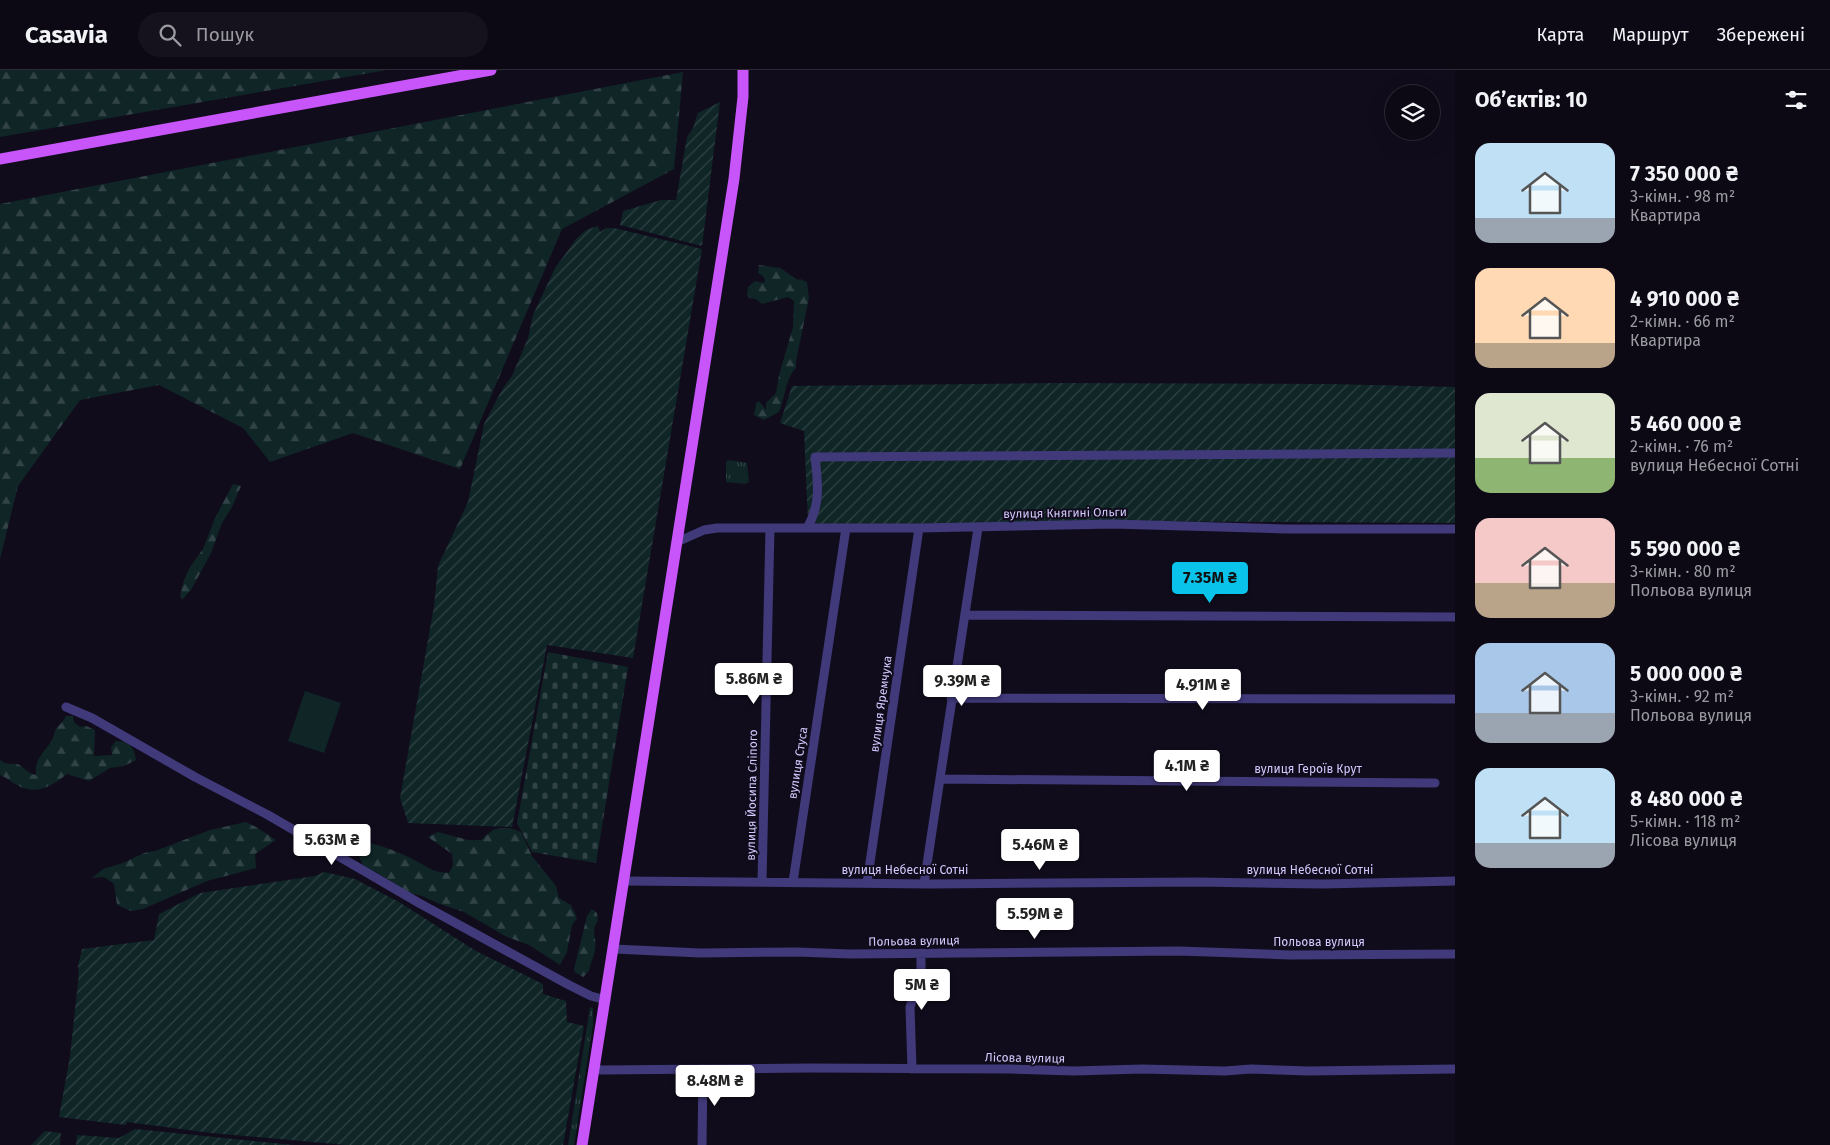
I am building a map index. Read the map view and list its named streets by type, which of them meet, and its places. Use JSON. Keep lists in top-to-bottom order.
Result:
{
  "streets": {
    "street": [
      "вулиця Княгині Ольги",
      "вулиця Яремчука",
      "вулиця Стуса",
      "вулиця Героїв Крут",
      "вулиця Йосипа Сліпого",
      "вулиця Небесної Сотні",
      "Польова вулиця",
      "Лісова вулиця"
    ]
  },
  "crossings": [
    ["вулиця Княгині Ольги", "вулиця Яремчука"],
    ["вулиця Княгині Ольги", "вулиця Стуса"],
    ["вулиця Княгині Ольги", "вулиця Йосипа Сліпого"],
    ["вулиця Яремчука", "вулиця Небесної Сотні"],
    ["вулиця Стуса", "вулиця Небесної Сотні"],
    ["вулиця Йосипа Сліпого", "вулиця Небесної Сотні"]
  ],
  "page": {
    "header": "Casavia",
    "search": "Пошук",
    "nav": ["Карта", "Маршрут", "Збережені"],
    "heading": "Об’єктів: 10",
    "list": [
      {
        "name": "7 350 000 ₴",
        "note": "3-кімн. · 98 m² · Квартира"
      },
      {
        "name": "4 910 000 ₴",
        "note": "2-кімн. · 66 m² · Квартира"
      },
      {
        "name": "5 460 000 ₴",
        "note": "2-кімн. · 76 m² · вулиця Небесної Сотні"
      },
      {
        "name": "5 590 000 ₴",
        "note": "3-кімн. · 80 m² · Польова вулиця"
      },
      {
        "name": "5 000 000 ₴",
        "note": "3-кімн. · 92 m² · Польова вулиця"
      },
      {
        "name": "8 480 000 ₴",
        "note": "5-кімн. · 118 m² · Лісова вулиця"
      }
    ],
    "price": [
      "7.35M ₴",
      "5.86M ₴",
      "9.39M ₴",
      "4.91M ₴",
      "4.1M ₴",
      "5.63M ₴",
      "5.46M ₴",
      "5.59M ₴",
      "5M ₴",
      "8.48M ₴"
    ]
  }
}
